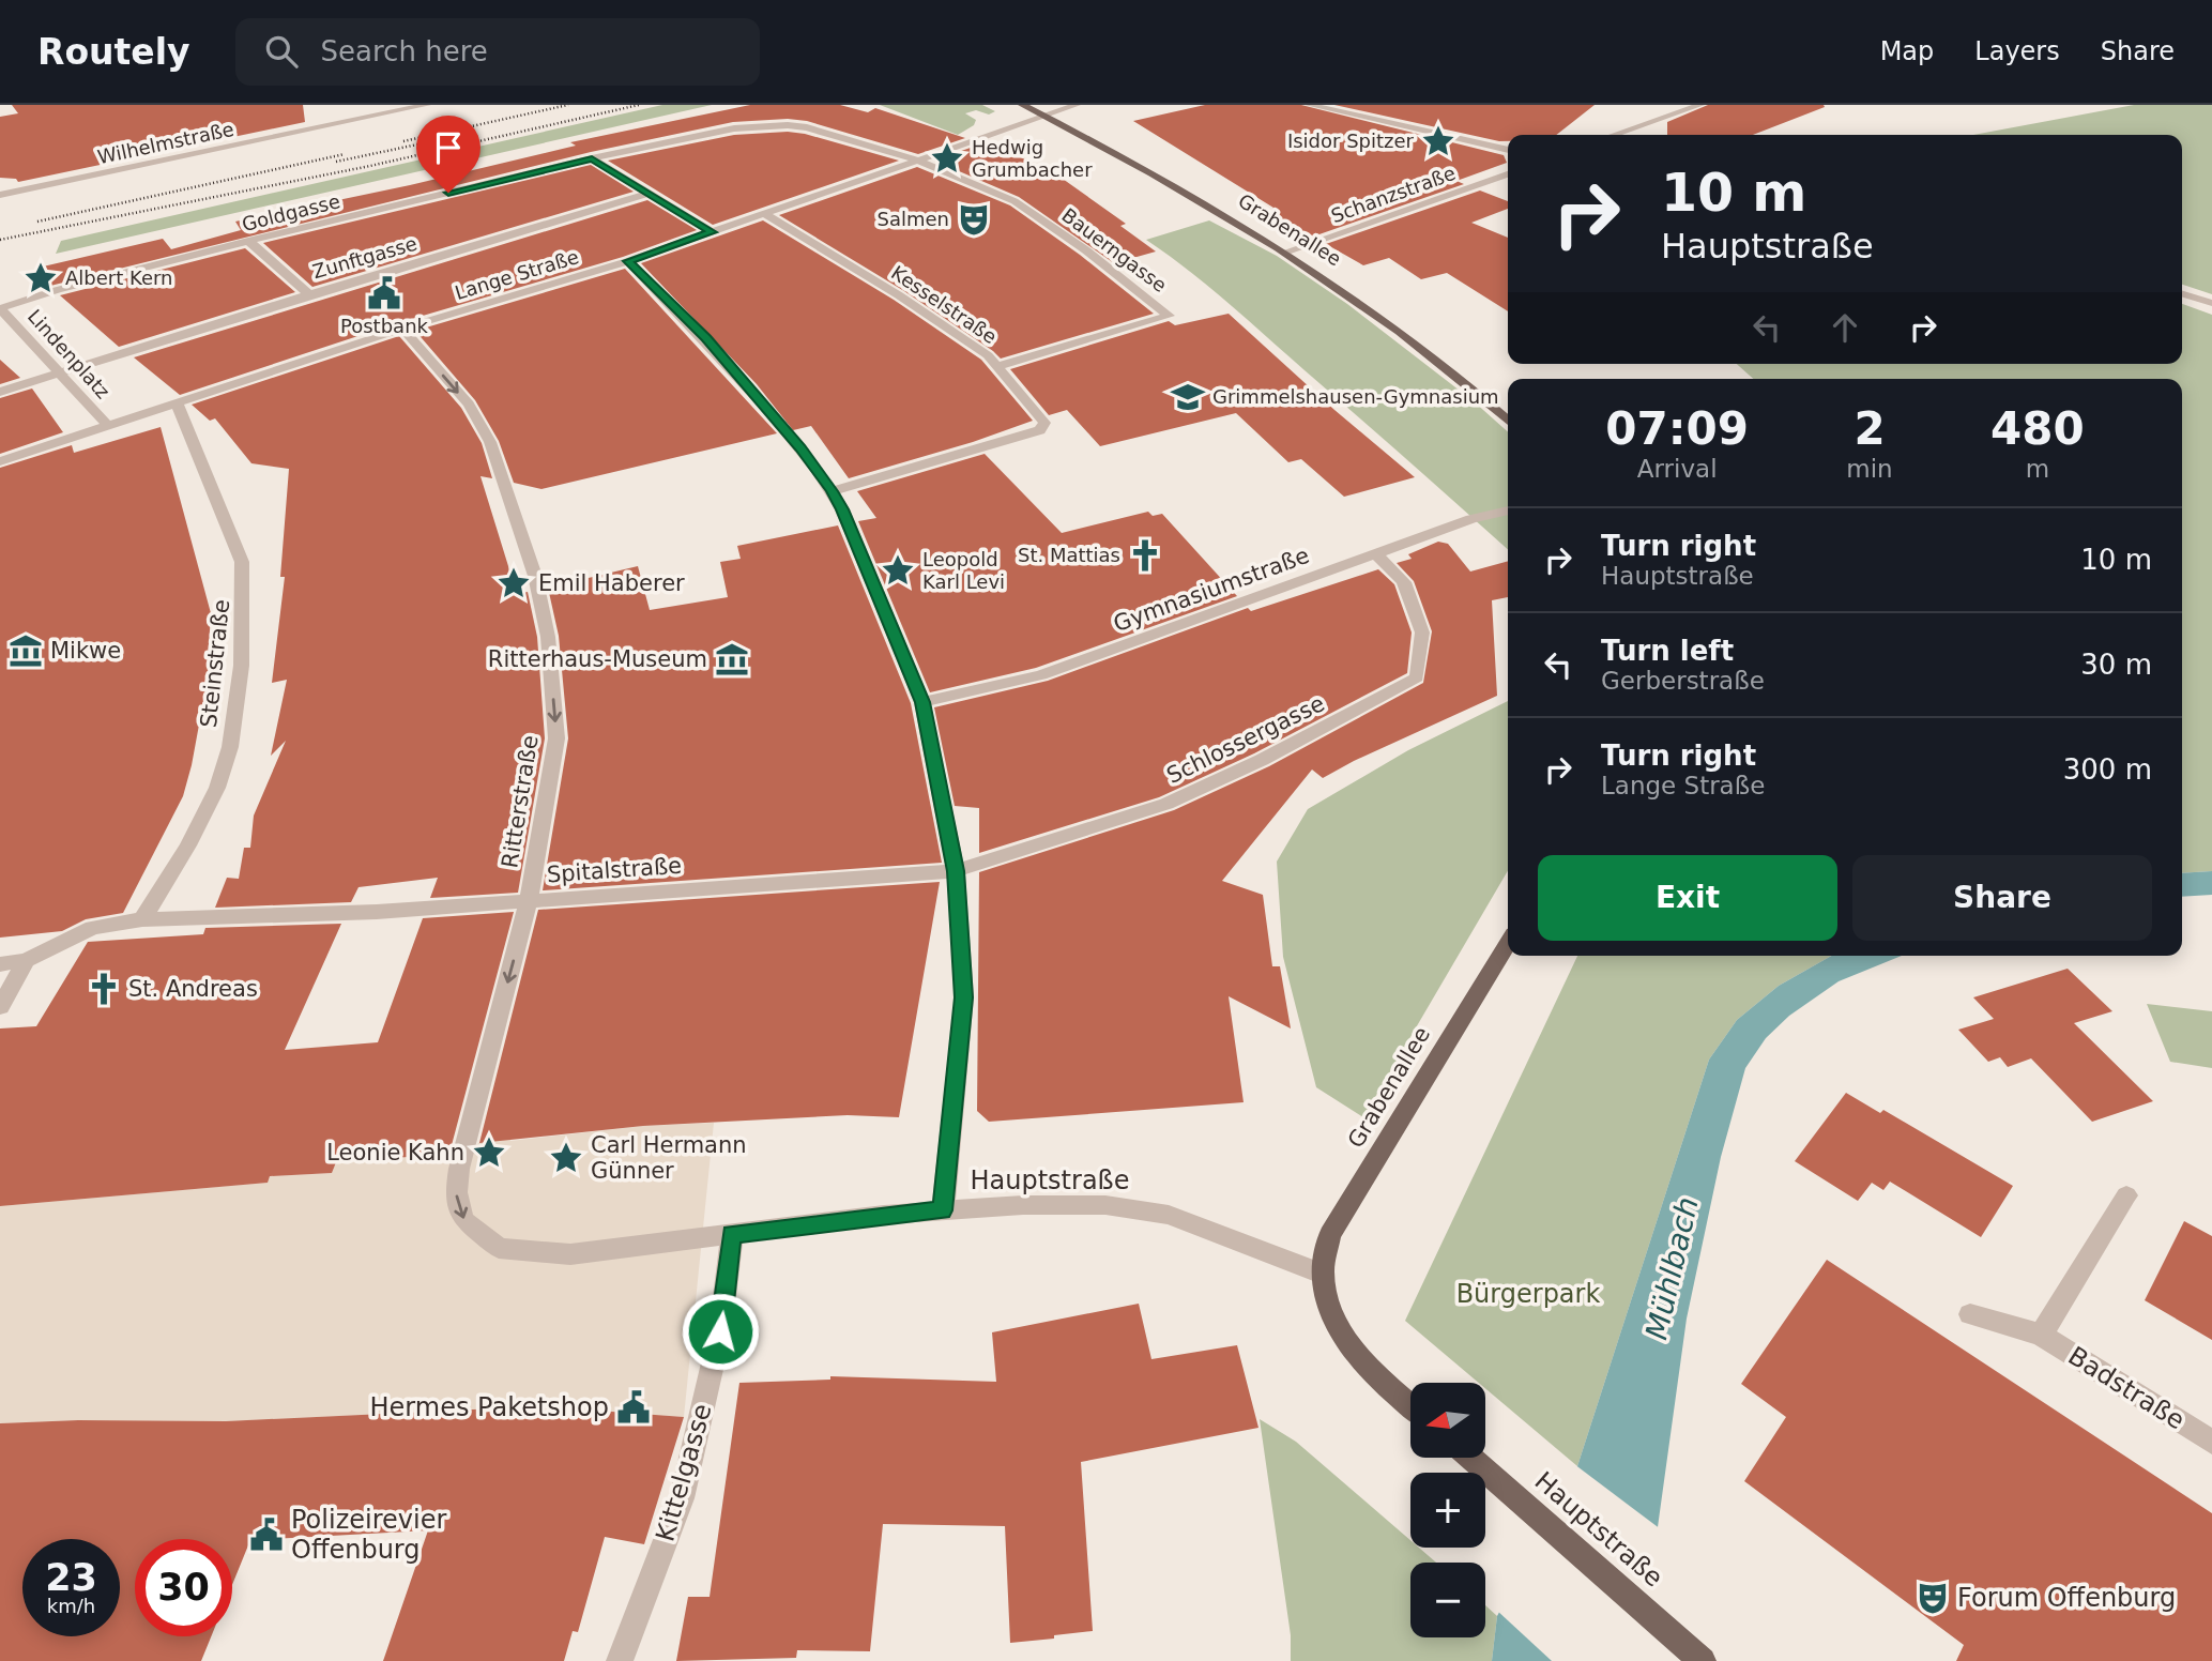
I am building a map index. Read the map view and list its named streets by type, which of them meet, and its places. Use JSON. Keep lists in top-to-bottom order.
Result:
{
  "streets": {
    "main road": ["Grabenallee", "Hauptstraße"],
    "street": [
      "Wilhelmstraße",
      "Schanzstraße",
      "Goldgasse",
      "Bauerngasse",
      "Zunftgasse",
      "Lange Straße",
      "Kesselstraße",
      "Lindenplatz",
      "Gymnasiumstraße",
      "Steinstraße",
      "Schlossergasse",
      "Ritterstraße",
      "Spitalstraße",
      "Badstraße",
      "Kittelgasse"
    ]
  },
  "crossings": [
    ["Schanzstraße", "Grabenallee"],
    ["Goldgasse", "Bauerngasse"],
    ["Goldgasse", "Zunftgasse"],
    ["Goldgasse", "Lange Straße"],
    ["Goldgasse", "Lindenplatz"],
    ["Grabenallee", "Lange Straße"],
    ["Grabenallee", "Hauptstraße"],
    ["Bauerngasse", "Lange Straße"],
    ["Bauerngasse", "Kesselstraße"],
    ["Zunftgasse", "Lindenplatz"],
    ["Lange Straße", "Kesselstraße"],
    ["Lange Straße", "Lindenplatz"],
    ["Lange Straße", "Steinstraße"],
    ["Lange Straße", "Ritterstraße"],
    ["Gymnasiumstraße", "Schlossergasse"],
    ["Steinstraße", "Spitalstraße"],
    ["Schlossergasse", "Spitalstraße"],
    ["Ritterstraße", "Spitalstraße"],
    ["Ritterstraße", "Hauptstraße"],
    ["Hauptstraße", "Kittelgasse"]
  ],
  "one_way": ["Ritterstraße"],
  "water": ["Mühlbach"],
  "parks": ["Bürgerpark"],
  "places": {
    "place": [
      "Isidor Spitzer",
      "Hedwig Grumbacher",
      "Albert Kern",
      "Leopold Karl Levi",
      "Emil Haberer",
      "Leonie Kahn",
      "Carl Hermann Günner"
    ],
    "theatre": ["Salmen", "Forum Offenburg"],
    "public building": ["Postbank", "Hermes Paketshop", "Polizeirevier Offenburg"],
    "school or university": ["Grimmelshausen-Gymnasium"],
    "church": ["St. Mattias", "St. Andreas"],
    "museum": ["Mikwe", "Ritterhaus-Museum"]
  },
  "north": "left",
  "page": {
    "header": "Routely",
    "search": "Search here",
    "nav": ["Map", "Layers", "Share"],
    "turn": ["10 m", "Hauptstraße"],
    "eta": [
      "07:09",
      "Arrival",
      "2",
      "min",
      "480",
      "m"
    ],
    "list": [
      {
        "name": "Turn right",
        "note": "Hauptstraße",
        "value": "10 m"
      },
      {
        "name": "Turn left",
        "note": "Gerberstraße",
        "value": "30 m"
      },
      {
        "name": "Turn right",
        "note": "Lange Straße",
        "value": "300 m"
      }
    ],
    "buttons": ["Exit", "Share"],
    "map_buttons": ["+", "−"],
    "speed": "23 km/h",
    "limit": "30"
  }
}
